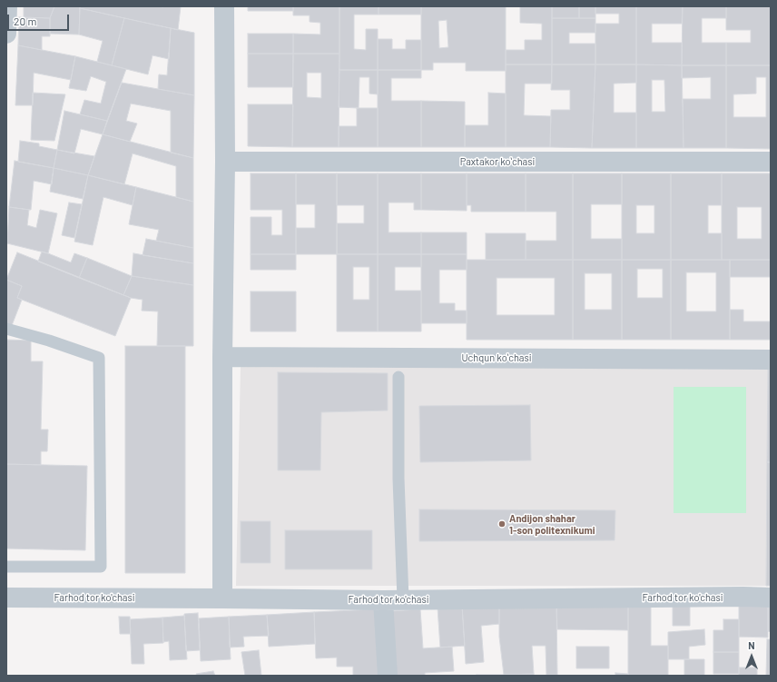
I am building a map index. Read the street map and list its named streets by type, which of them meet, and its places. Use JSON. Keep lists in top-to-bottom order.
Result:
{
  "streets": {
    "street": ["Paxtakor koʻchasi", "Uchqun koʻchasi", "Farhod tor ko'chasi"]
  },
  "places": ["Andijon shahar 1-son politexnikumi"],
  "scale_bar": "20 m",
  "north": "top"
}
